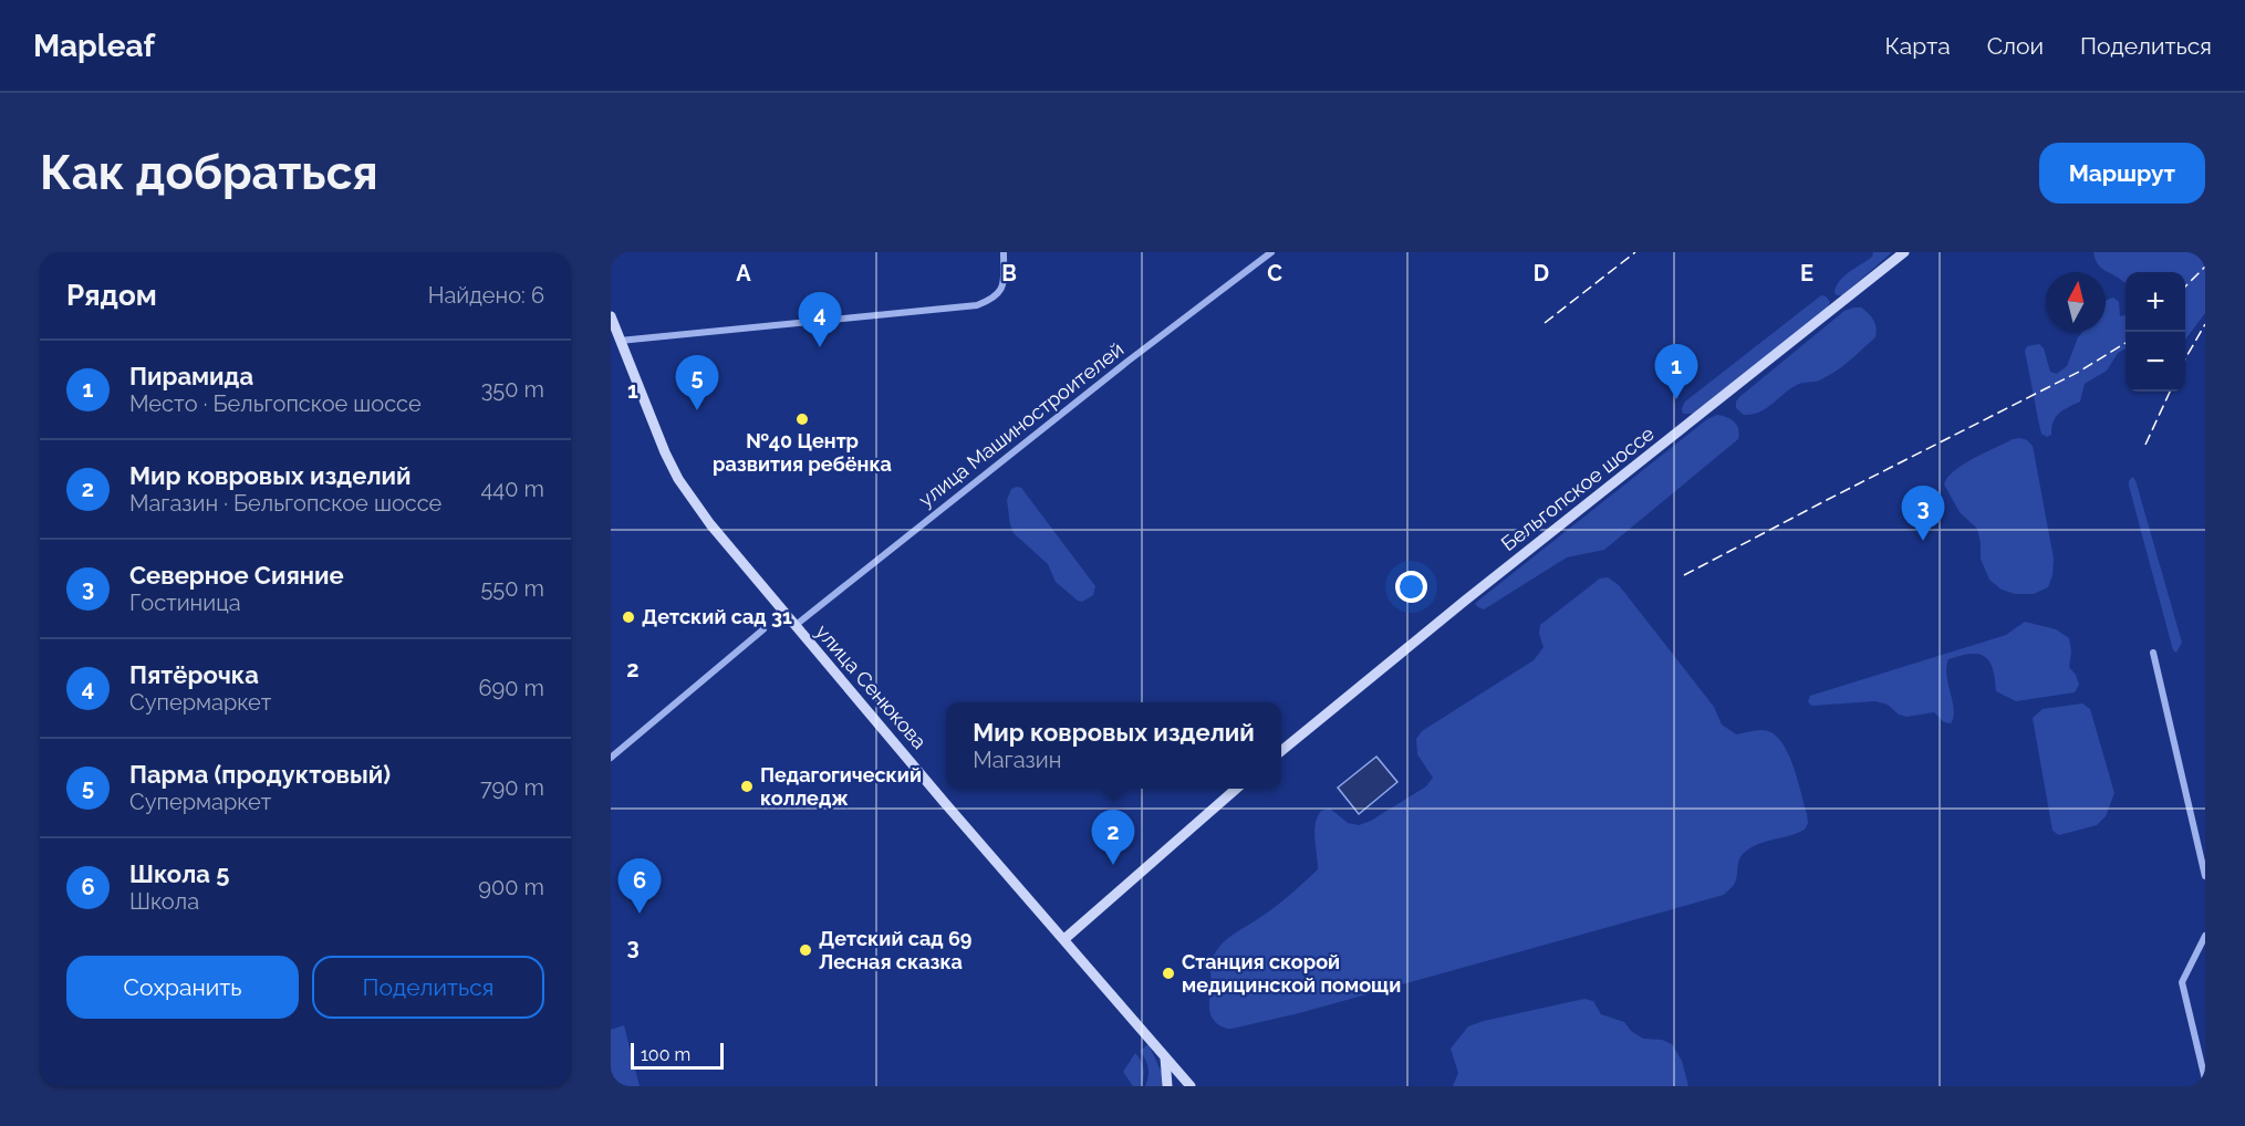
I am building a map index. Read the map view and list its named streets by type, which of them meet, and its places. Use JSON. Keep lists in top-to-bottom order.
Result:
{
  "streets": {
    "street": ["улица Машиностроителей", "Бельгопское шоссе", "улица Сенюкова"]
  },
  "crossings": [
    ["улица Машиностроителей", "улица Сенюкова"]
  ],
  "places": [
    "№40 Центр развития ребёнка",
    "Детский сад 31",
    "Педагогический колледж",
    "Детский сад 69 Лесная сказка",
    "Станция скорой медицинской помощи"
  ],
  "scale_bar": "100 m",
  "north": "top",
  "page": {
    "header": "Mapleaf",
    "nav": ["Карта", "Слои", "Поделиться"],
    "buttons": [
      "Маршрут",
      ["Сохранить", "Поделиться"]
    ],
    "title": "Как добраться",
    "heading": ["Рядом", "Найдено: 6"],
    "map_buttons": ["+", "−"],
    "pins": [
      "4",
      "1",
      "5",
      "3",
      "2",
      "6"
    ],
    "list": [
      {
        "mark": "1",
        "name": "Пирамида",
        "note": "Место · Бельгопское шоссе",
        "value": "350 m"
      },
      {
        "mark": "2",
        "name": "Мир ковровых изделий",
        "note": "Магазин · Бельгопское шоссе",
        "value": "440 m"
      },
      {
        "mark": "3",
        "name": "Северное Сияние",
        "note": "Гостиница",
        "value": "550 m"
      },
      {
        "mark": "4",
        "name": "Пятёрочка",
        "note": "Супермаркет",
        "value": "690 m"
      },
      {
        "mark": "5",
        "name": "Парма (продуктовый)",
        "note": "Супермаркет",
        "value": "790 m"
      },
      {
        "mark": "6",
        "name": "Школа 5",
        "note": "Школа",
        "value": "900 m"
      }
    ],
    "popup": ["Мир ковровых изделий", "Магазин"],
    "scale": "100 m"
  },
  "grid": {
    "columns": [
      "A",
      "B",
      "C",
      "D",
      "E"
    ],
    "rows": ["1", "2", "3"]
  }
}
